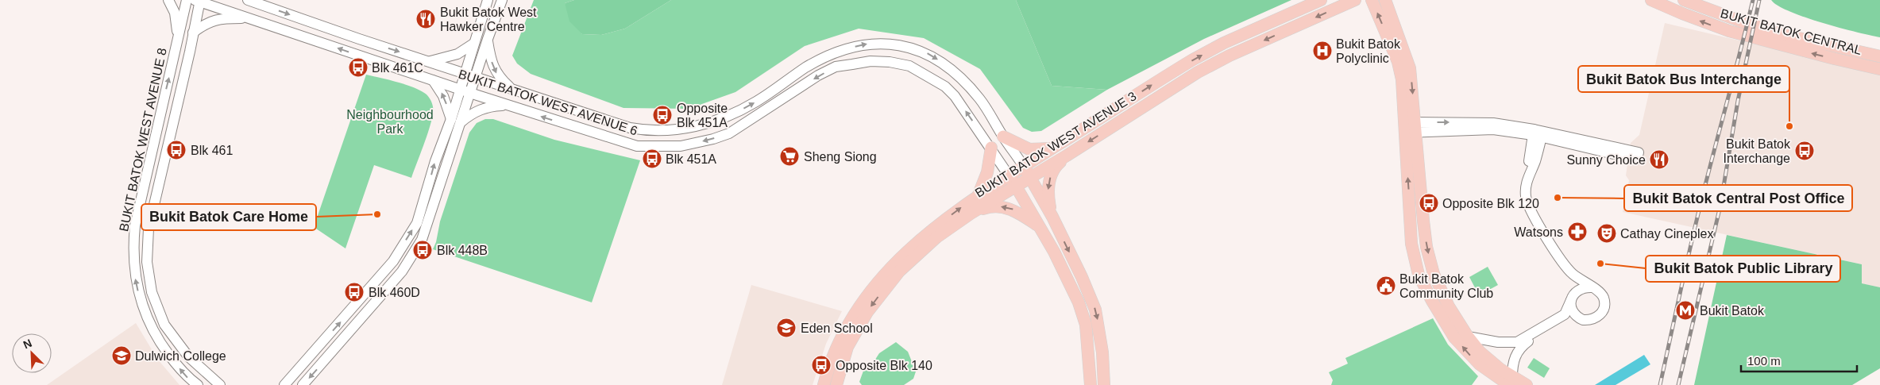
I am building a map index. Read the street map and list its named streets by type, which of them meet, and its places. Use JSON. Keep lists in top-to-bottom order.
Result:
{
  "streets": {
    "main road": ["BUKIT BATOK CENTRAL", "BUKIT BATOK WEST AVENUE 6", "BUKIT BATOK WEST AVENUE 3"],
    "street": ["BUKIT BATOK WEST AVENUE 8"]
  },
  "crossings": [
    ["BUKIT BATOK WEST AVENUE 6", "BUKIT BATOK WEST AVENUE 8"],
    ["BUKIT BATOK WEST AVENUE 6", "BUKIT BATOK WEST AVENUE 3"]
  ],
  "parks": ["Neighbourhood Park"],
  "places": {
    "restaurant": ["Bukit Batok West Hawker Centre", "Sunny Choice"],
    "hospital": ["Bukit Batok Polyclinic"],
    "bus stop": [
      "Blk 461C",
      "Opposite Blk 451A",
      "Blk 461",
      "Bukit Batok Interchange",
      "Blk 451A",
      "Opposite Blk 120",
      "Blk 448B",
      "Blk 460D",
      "Opposite Blk 140"
    ],
    "other": [
      "Bukit Batok Bus Interchange",
      "Bukit Batok Central Post Office",
      "Bukit Batok Care Home",
      "Bukit Batok Public Library"
    ],
    "supermarket": ["Sheng Siong"],
    "pharmacy": ["Watsons"],
    "theatre": ["Cathay Cineplex"],
    "public building": ["Bukit Batok Community Club"],
    "metro station": ["Bukit Batok"],
    "school or university": ["Eden School", "Dulwich College"]
  },
  "scale_bar": "100 m",
  "north": "top left"
}
